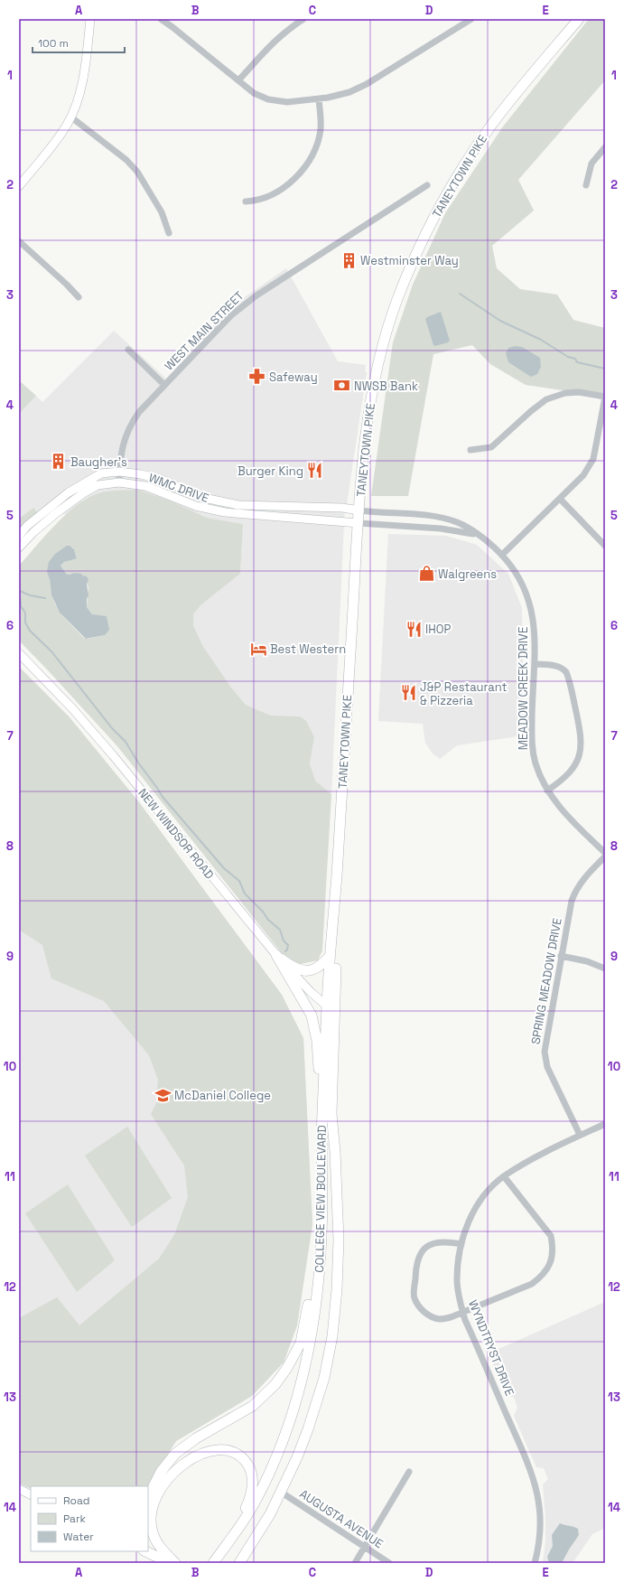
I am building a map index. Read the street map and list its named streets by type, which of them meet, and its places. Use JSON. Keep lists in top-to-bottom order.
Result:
{
  "streets": {
    "highway": ["TANEYTOWN PIKE", "COLLEGE VIEW BOULEVARD"],
    "main road": ["WMC DRIVE", "NEW WINDSOR ROAD"],
    "street": [
      "WEST MAIN STREET",
      "MEADOW CREEK DRIVE",
      "SPRING MEADOW DRIVE",
      "WYNDTRYST DRIVE",
      "AUGUSTA AVENUE"
    ]
  },
  "crossings": [
    ["TANEYTOWN PIKE", "WMC DRIVE"],
    ["TANEYTOWN PIKE", "MEADOW CREEK DRIVE"],
    ["TANEYTOWN PIKE", "NEW WINDSOR ROAD"],
    ["TANEYTOWN PIKE", "COLLEGE VIEW BOULEVARD"],
    ["WEST MAIN STREET", "WMC DRIVE"],
    ["WMC DRIVE", "MEADOW CREEK DRIVE"],
    ["NEW WINDSOR ROAD", "COLLEGE VIEW BOULEVARD"],
    ["SPRING MEADOW DRIVE", "WYNDTRYST DRIVE"],
    ["COLLEGE VIEW BOULEVARD", "AUGUSTA AVENUE"]
  ],
  "places": {
    "building": ["Westminster Way", "Baugher's"],
    "pharmacy": ["Safeway"],
    "bank": ["NWSB Bank"],
    "restaurant": ["Burger King", "IHOP", "J&P Restaurant & Pizzeria"],
    "shop": ["Walgreens"],
    "hotel": ["Best Western"],
    "school or university": ["McDaniel College"]
  },
  "legend": ["Road", "Park", "Water"],
  "scale_bar": "100 m",
  "grid": {
    "columns": [
      "A",
      "B",
      "C",
      "D",
      "E"
    ],
    "rows": [
      "1",
      "2",
      "3",
      "4",
      "5",
      "6",
      "7",
      "8",
      "9",
      "10",
      "11",
      "12",
      "13",
      "14"
    ]
  }
}
